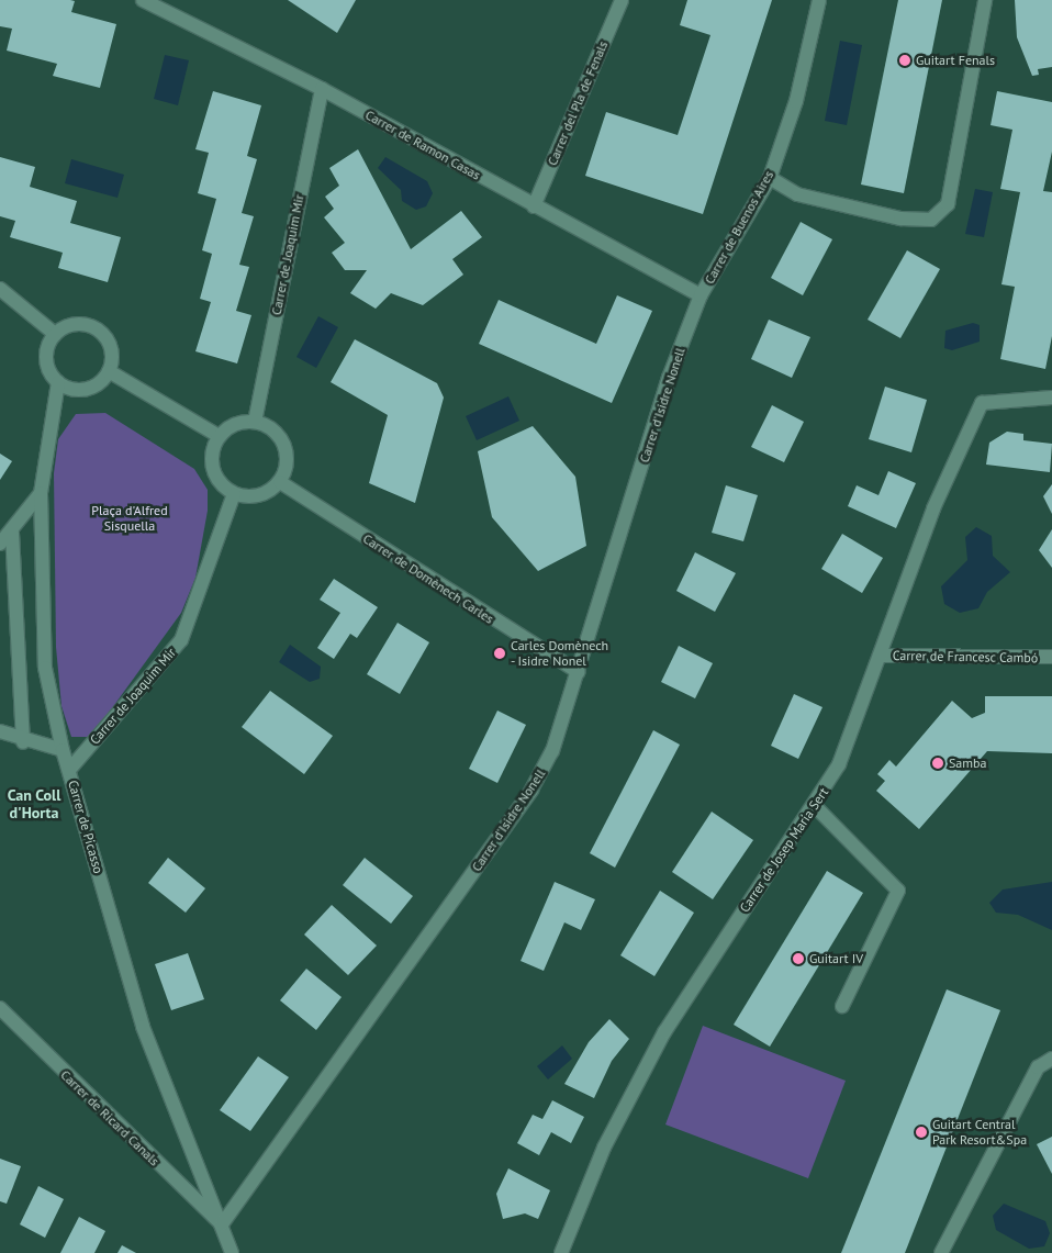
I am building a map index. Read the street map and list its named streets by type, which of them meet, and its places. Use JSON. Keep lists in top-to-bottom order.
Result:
{
  "streets": {
    "street": [
      "Carrer del Pla de Fenals",
      "Carrer de Ramon Casas",
      "Carrer de Buenos Aires",
      "Carrer de Joaquim Mir",
      "Carrer d'Isidre Nonell",
      "Carrer de Domènech Carles",
      "Carrer de Francesc Cambó",
      "Carrer de Picasso",
      "Carrer de Josep Maria Sert",
      "Carrer de Ricard Canals"
    ]
  },
  "crossings": [
    ["Carrer del Pla de Fenals", "Carrer de Ramon Casas"],
    ["Carrer de Ramon Casas", "Carrer de Buenos Aires"],
    ["Carrer de Ramon Casas", "Carrer de Joaquim Mir"],
    ["Carrer de Ramon Casas", "Carrer d'Isidre Nonell"],
    ["Carrer de Buenos Aires", "Carrer d'Isidre Nonell"],
    ["Carrer de Joaquim Mir", "Carrer de Domènech Carles"],
    ["Carrer de Joaquim Mir", "Carrer de Picasso"],
    ["Carrer d'Isidre Nonell", "Carrer de Domènech Carles"],
    ["Carrer d'Isidre Nonell", "Carrer de Picasso"],
    ["Carrer d'Isidre Nonell", "Carrer de Ricard Canals"],
    ["Carrer de Francesc Cambó", "Carrer de Josep Maria Sert"],
    ["Carrer de Picasso", "Carrer de Ricard Canals"]
  ],
  "districts": ["Can Coll d'Horta"],
  "parks": ["Plaça d'Alfred Sisquella"],
  "places": [
    "Guitart Fenals",
    "Carles Domènech - Isidre Nonel",
    "Samba",
    "Guitart IV",
    "Guitart Central Park Resort&Spa"
  ]
}
